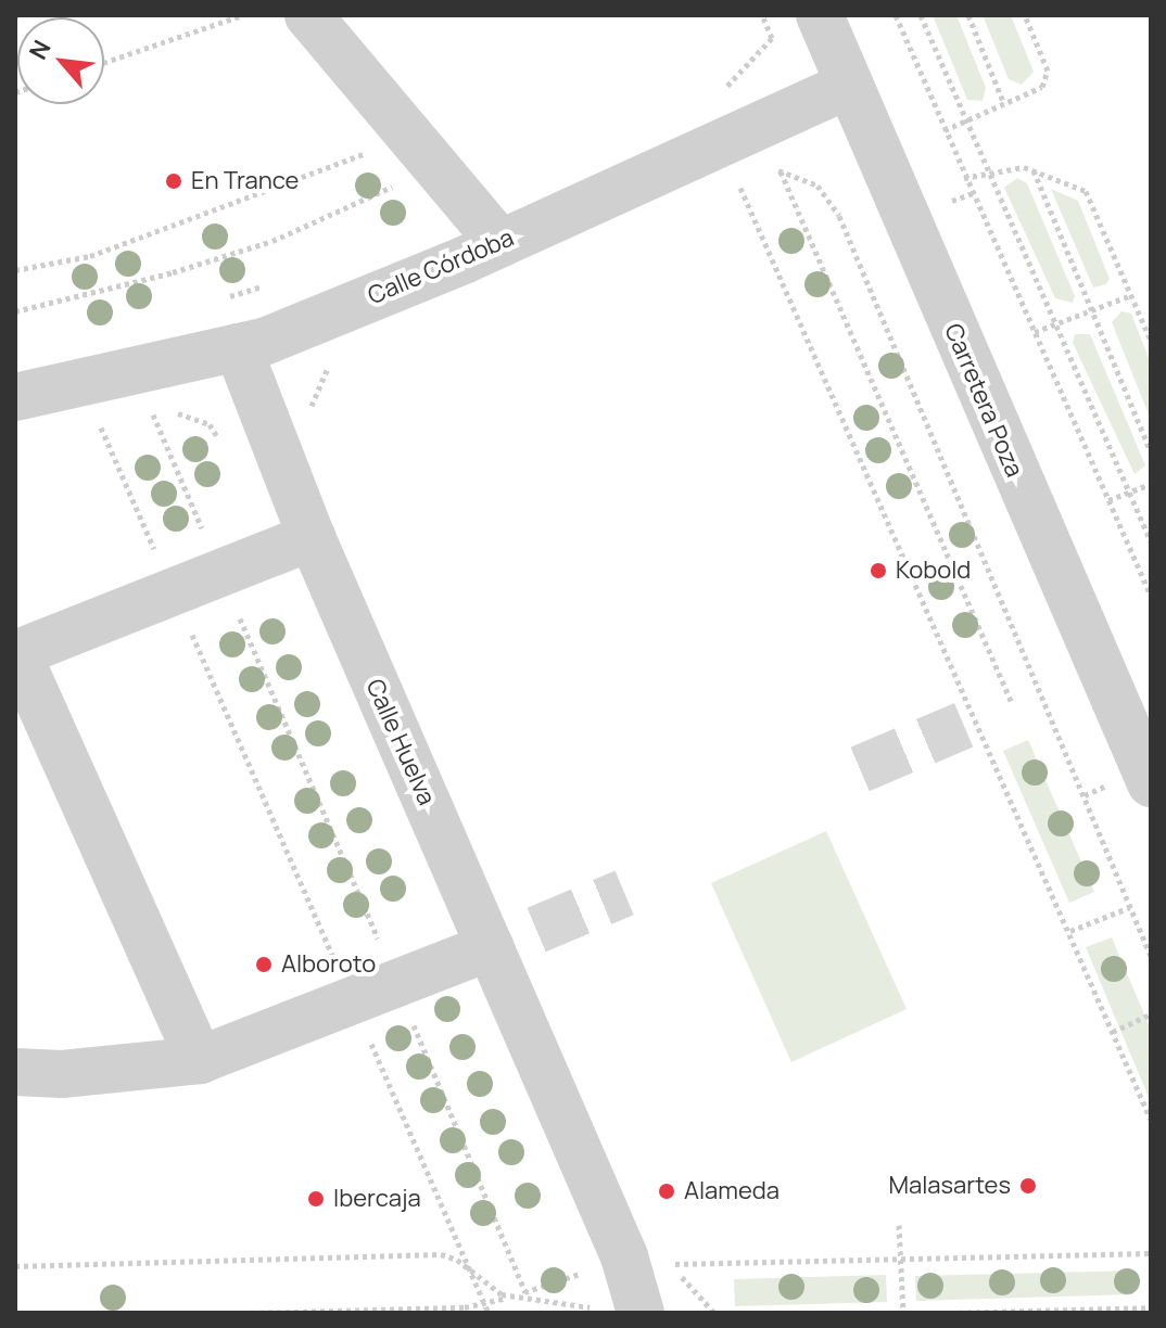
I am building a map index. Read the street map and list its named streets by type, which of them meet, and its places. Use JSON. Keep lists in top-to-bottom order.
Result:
{
  "streets": {
    "street": ["Calle Córdoba", "Carretera Poza", "Calle Huelva"]
  },
  "crossings": [
    ["Calle Córdoba", "Carretera Poza"],
    ["Calle Córdoba", "Calle Huelva"]
  ],
  "places": [
    "En Trance",
    "Kobold",
    "Alboroto",
    "Malasartes",
    "Alameda",
    "Ibercaja"
  ],
  "north": "top left"
}
